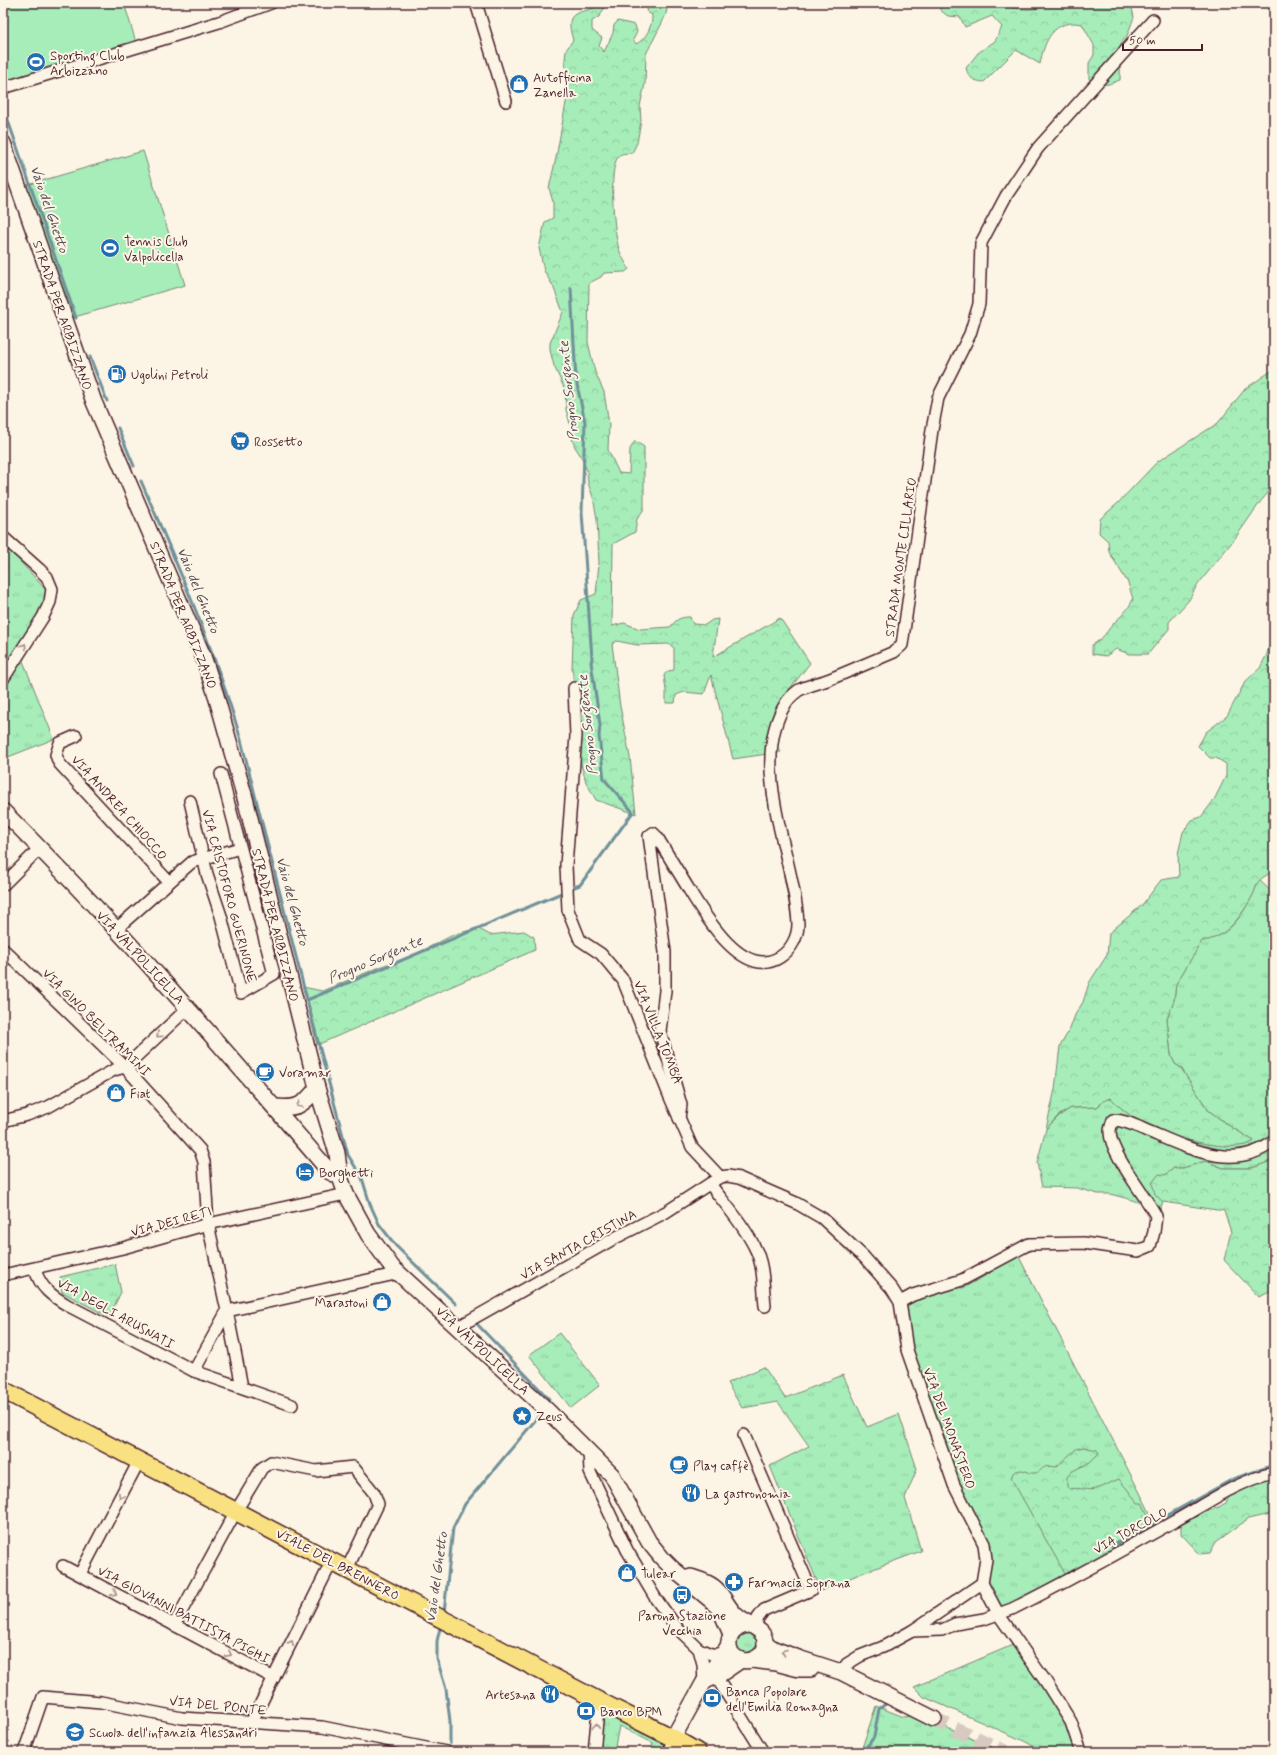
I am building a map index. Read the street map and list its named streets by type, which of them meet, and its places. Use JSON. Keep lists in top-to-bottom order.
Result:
{
  "streets": {
    "main road": ["STRADA PER ARBIZZANO", "VIA VALPOLICELLA", "VIALE DEL BRENNERO"],
    "street": [
      "STRADA MONTE CILLARIO",
      "VIA ANDREA CHIOCCO",
      "VIA CRISTOFORO GUERINONE",
      "VIA GINO BELTRAMINI",
      "VIA VILLA TOMBA",
      "VIA DEI RETI",
      "VIA SANTA CRISTINA",
      "VIA DEGLI ARUSNATI",
      "VIA DEL MONASTERO",
      "VIA TORCOLO",
      "VIA GIOVANNI BATTISTA PIGHI",
      "VIA DEL PONTE"
    ]
  },
  "crossings": [
    ["STRADA PER ARBIZZANO", "VIA VALPOLICELLA"],
    ["STRADA PER ARBIZZANO", "VIA DEI RETI"],
    ["STRADA MONTE CILLARIO", "VIA VILLA TOMBA"],
    ["VIA ANDREA CHIOCCO", "VIA CRISTOFORO GUERINONE"],
    ["VIA ANDREA CHIOCCO", "VIA VALPOLICELLA"],
    ["VIA VALPOLICELLA", "VIA DEI RETI"],
    ["VIA VALPOLICELLA", "VIA SANTA CRISTINA"],
    ["VIA GINO BELTRAMINI", "VIA DEI RETI"],
    ["VIA VILLA TOMBA", "VIA SANTA CRISTINA"],
    ["VIA VILLA TOMBA", "VIA DEL MONASTERO"],
    ["VIA DEI RETI", "VIA DEGLI ARUSNATI"],
    ["VIA SANTA CRISTINA", "VIA DEL MONASTERO"],
    ["VIALE DEL BRENNERO", "VIA GIOVANNI BATTISTA PIGHI"]
  ],
  "water": ["Vaio del Ghetto", "Progno Sorgente"],
  "places": {
    "sports": ["Sporting Club Arbizzano", "Tennis Club Valpolicella"],
    "shop": [
      "Autofficina Zanella",
      "Fiat",
      "Marastoni",
      "Tulear"
    ],
    "fuel station": ["Ugolini Petroli"],
    "supermarket": ["Rossetto"],
    "cafe": ["Voramar", "Play caffè"],
    "hotel": ["Borghetti"],
    "place": ["Zeus"],
    "restaurant": ["La gastronomia", "Artesana"],
    "pharmacy": ["Farmacia Soprana"],
    "bus stop": ["Parona Stazione Vecchia"],
    "bank": ["Banca Popolare dell'Emilia Romagna", "Banco BPM"],
    "school or university": ["Scuola dell'infanzia Alessandri"]
  },
  "scale_bar": "50 m"
}
